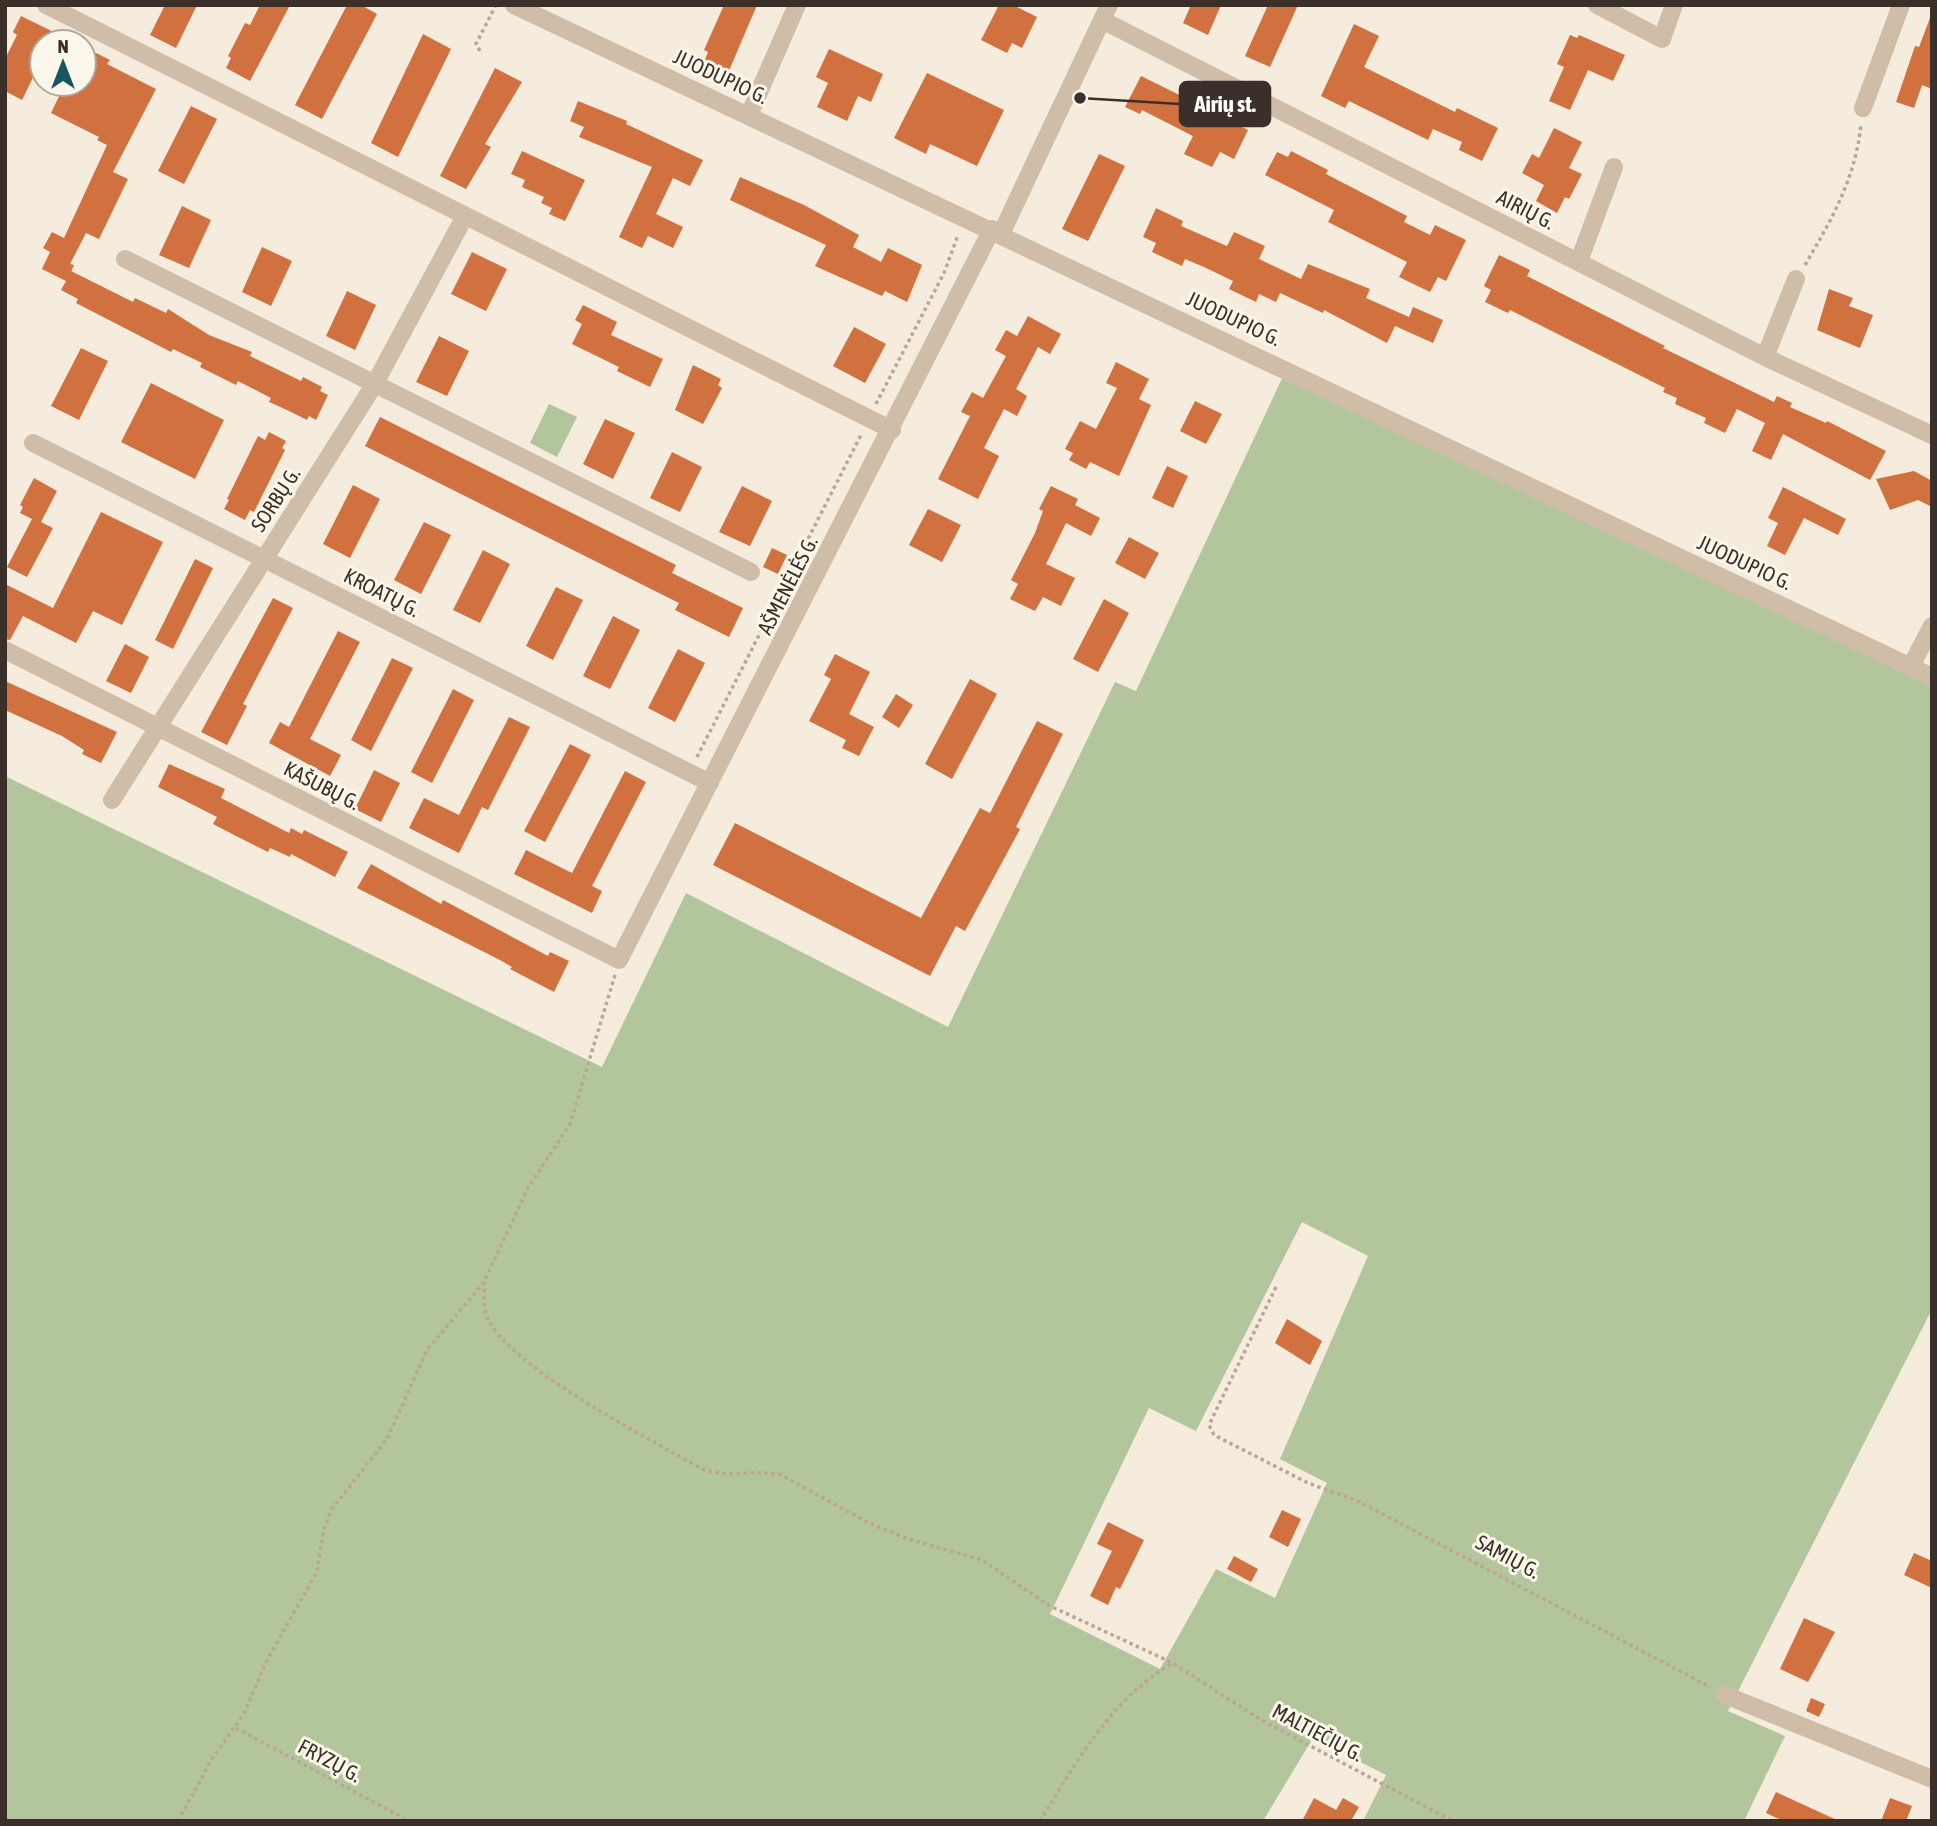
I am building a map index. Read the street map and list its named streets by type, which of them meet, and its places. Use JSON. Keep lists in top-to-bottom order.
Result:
{
  "streets": {
    "street": [
      "JUODUPIO G.",
      "AIRIŲ G.",
      "SORBŲ G.",
      "AŠMENĖLĖS G.",
      "KROATŲ G.",
      "KAŠUBŲ G."
    ],
    "path": ["SAMIŲ G.", "MALTIEČIŲ G.", "FRYZŲ G."]
  },
  "crossings": [
    ["JUODUPIO G.", "AŠMENĖLĖS G."],
    ["AIRIŲ G.", "AŠMENĖLĖS G."],
    ["SORBŲ G.", "KROATŲ G."],
    ["SORBŲ G.", "KAŠUBŲ G."],
    ["AŠMENĖLĖS G.", "KROATŲ G."],
    ["AŠMENĖLĖS G.", "KAŠUBŲ G."]
  ],
  "places": ["Airių st."],
  "north": "top"
}
